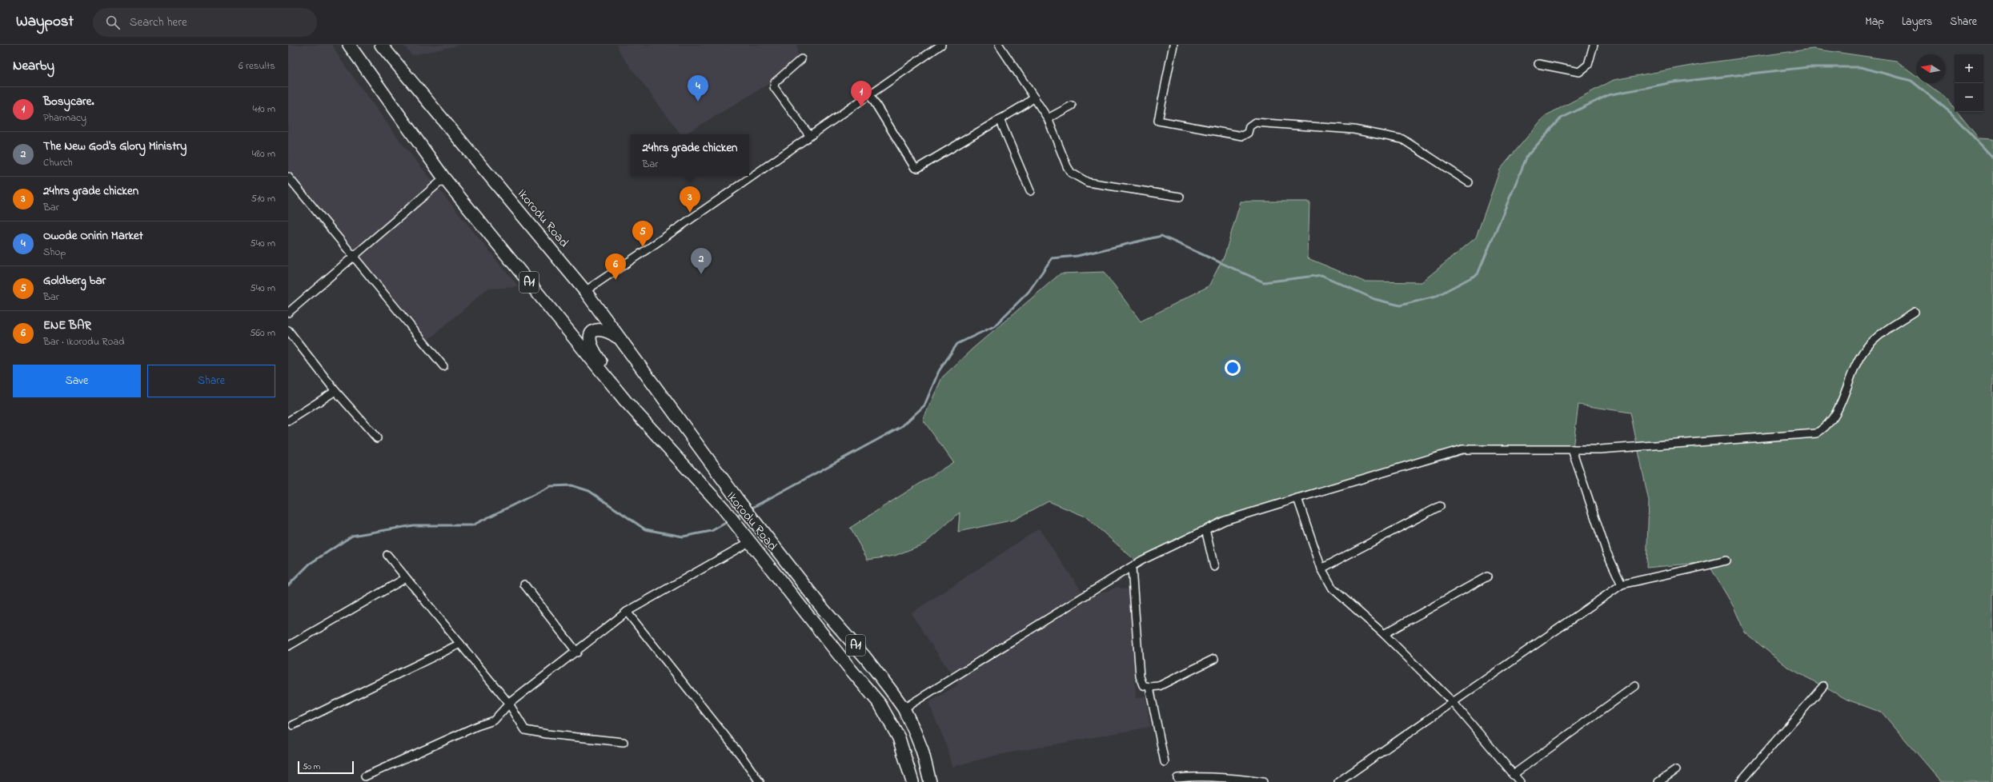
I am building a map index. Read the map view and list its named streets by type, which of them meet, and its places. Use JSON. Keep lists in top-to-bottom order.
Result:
{
  "streets": {
    "highway": ["Ikorodu Road", "A1"]
  },
  "scale_bar": "50 m",
  "north": "left",
  "page": {
    "header": "Waypost",
    "search": "Search here",
    "nav": ["Map", "Layers", "Share"],
    "heading": ["Nearby", "6 results"],
    "map_buttons": ["+", "−"],
    "pins": [
      "4",
      "1",
      "3",
      "5",
      "2",
      "6"
    ],
    "list": [
      {
        "mark": "1",
        "name": "Bosycare.",
        "note": "Pharmacy",
        "value": "410 m"
      },
      {
        "mark": "2",
        "name": "The New God's Glory Ministry",
        "note": "Church",
        "value": "480 m"
      },
      {
        "mark": "3",
        "name": "24hrs grade chicken",
        "note": "Bar",
        "value": "510 m"
      },
      {
        "mark": "4",
        "name": "Owode Onirin Market",
        "note": "Shop",
        "value": "540 m"
      },
      {
        "mark": "5",
        "name": "Goldberg bar",
        "note": "Bar",
        "value": "540 m"
      },
      {
        "mark": "6",
        "name": "ENE BAR",
        "note": "Bar · Ikorodu Road",
        "value": "560 m"
      }
    ],
    "popup": ["24hrs grade chicken", "Bar"],
    "buttons": ["Save", "Share"],
    "scale": "50 m"
  }
}
